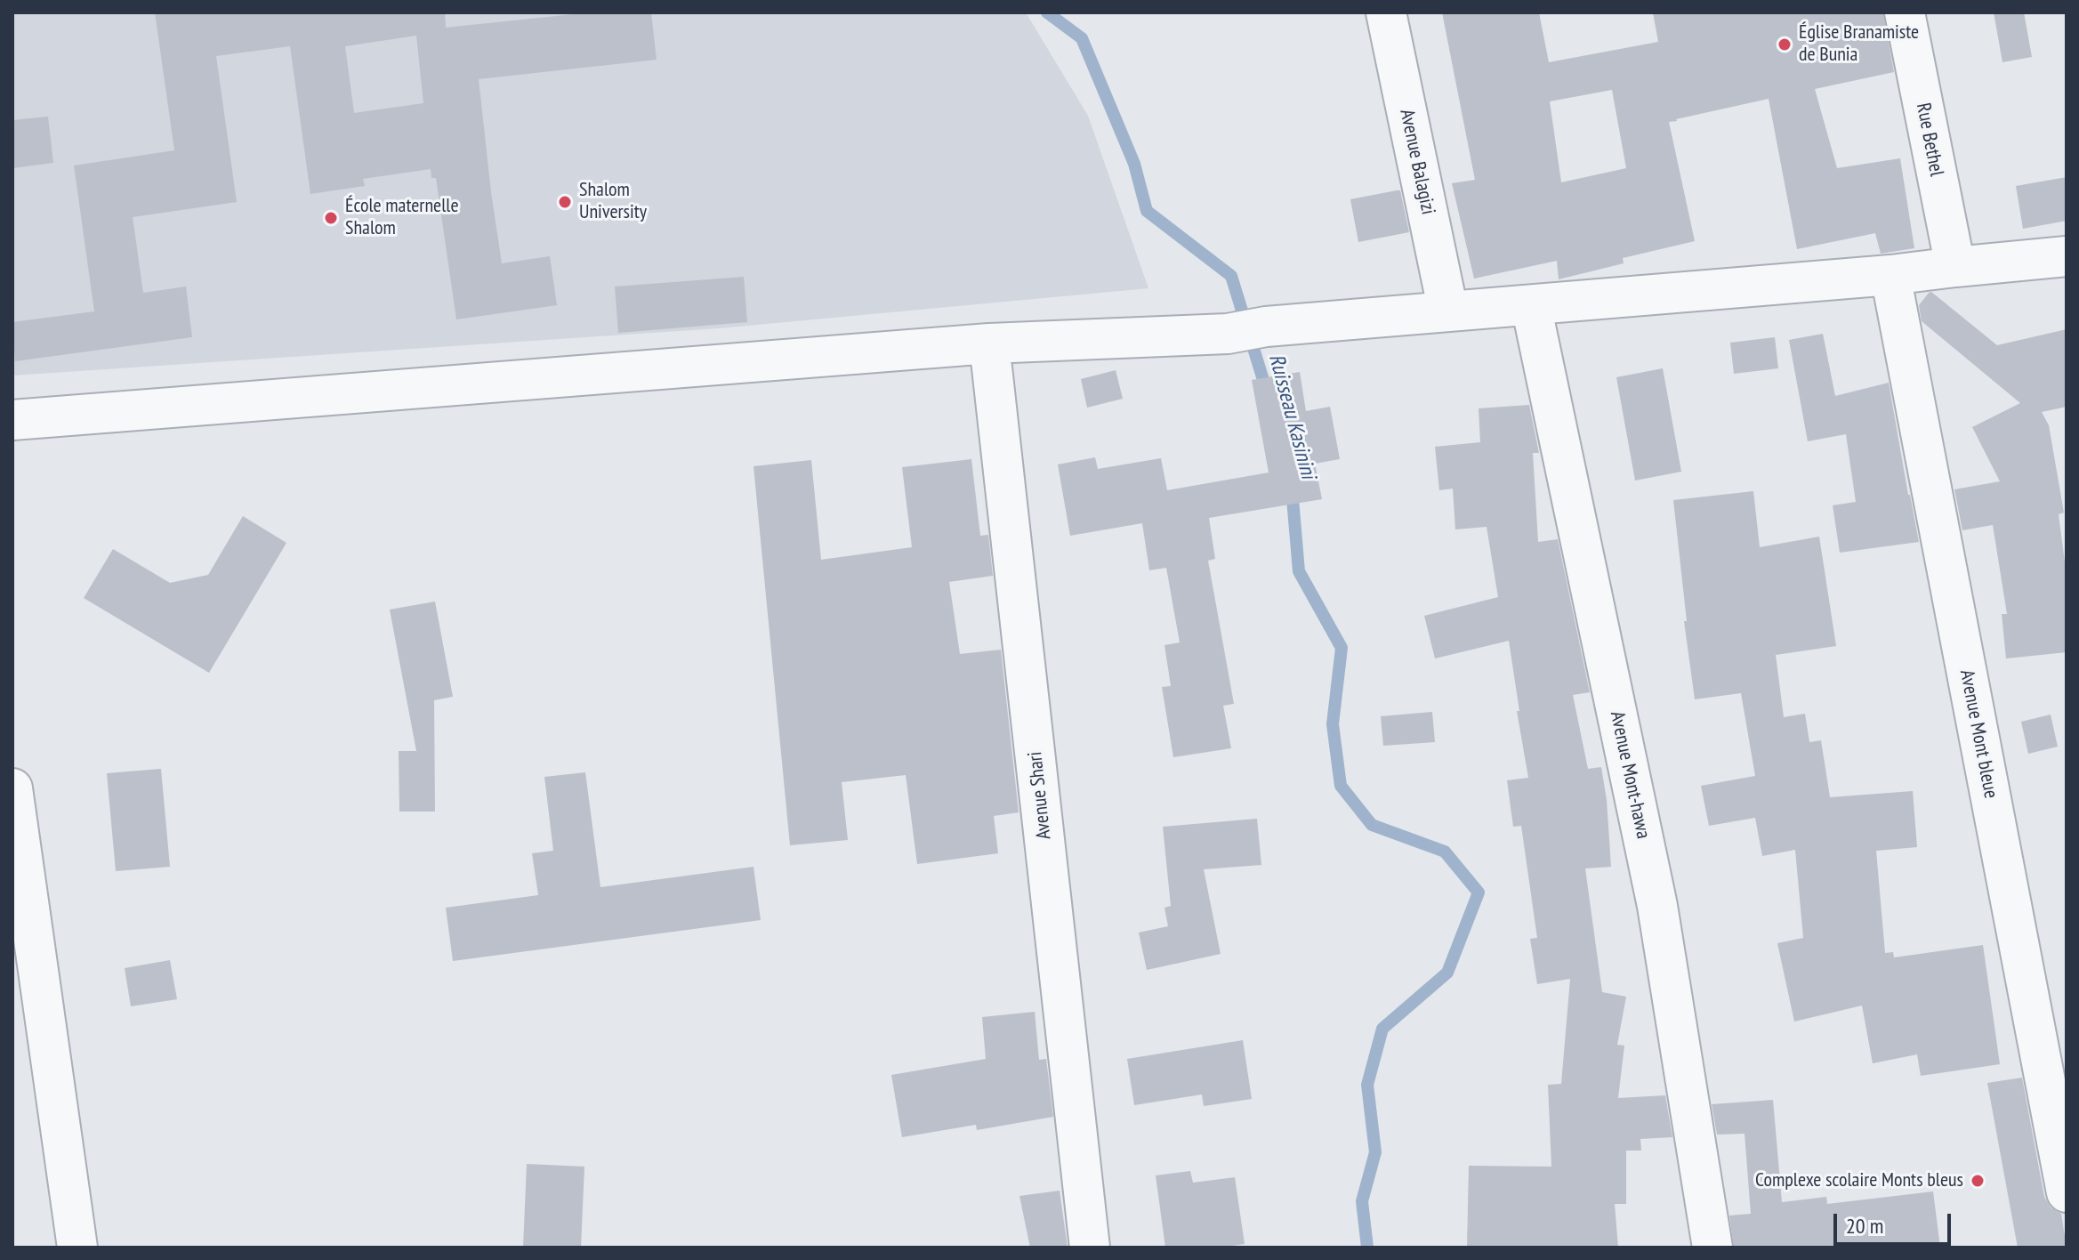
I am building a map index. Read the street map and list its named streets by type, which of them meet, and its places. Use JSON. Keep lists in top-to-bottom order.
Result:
{
  "streets": {
    "street": [
      "Rue Bethel",
      "Avenue Balagizi",
      "Avenue Mont bleue",
      "Avenue Mont-hawa",
      "Avenue Shari"
    ]
  },
  "water": ["Ruisseau Kasinini"],
  "places": [
    "Église Branamiste de Bunia",
    "Shalom University",
    "École maternelle Shalom",
    "Complexe scolaire Monts bleus"
  ],
  "scale_bar": "20 m"
}
